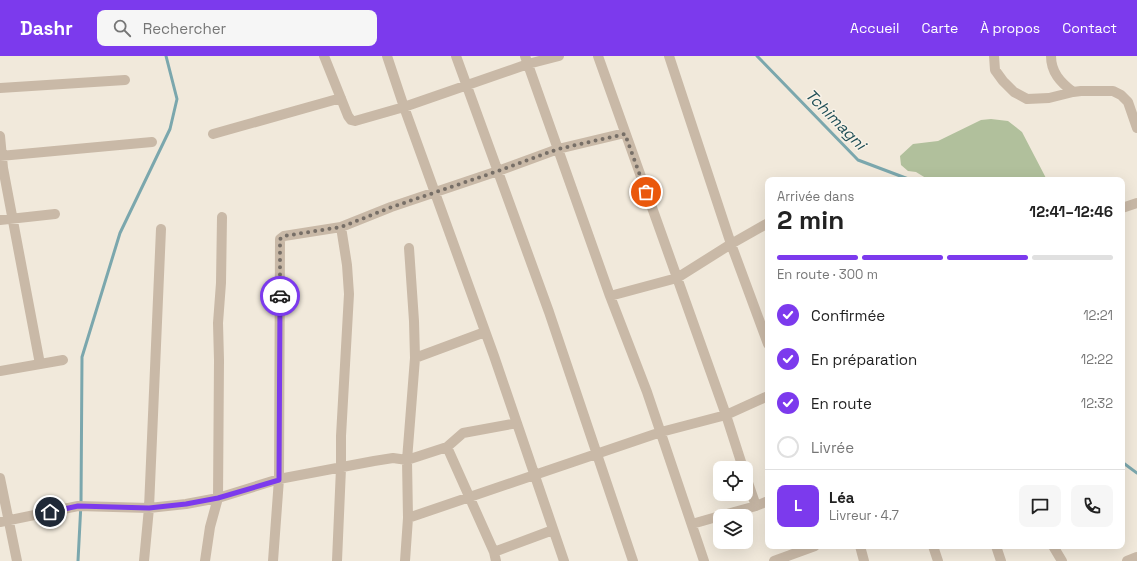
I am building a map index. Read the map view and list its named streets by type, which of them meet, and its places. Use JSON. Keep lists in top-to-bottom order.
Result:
{
  "water": ["Tchimagni"],
  "page": {
    "header": "Dashr",
    "search": "Rechercher",
    "nav": [
      "Accueil",
      "Carte",
      "À propos",
      "Contact"
    ],
    "heading": ["2 min", "Arrivée dans", "12:41–12:46"],
    "panel": ["Léa", "Livreur · 4.7"],
    "bar": "En route · 300 m",
    "list": [
      ["Confirmée", "12:21"],
      ["En préparation", "12:22"],
      ["En route", "12:32"],
      "Livrée"
    ],
    "round": "L"
  }
}
